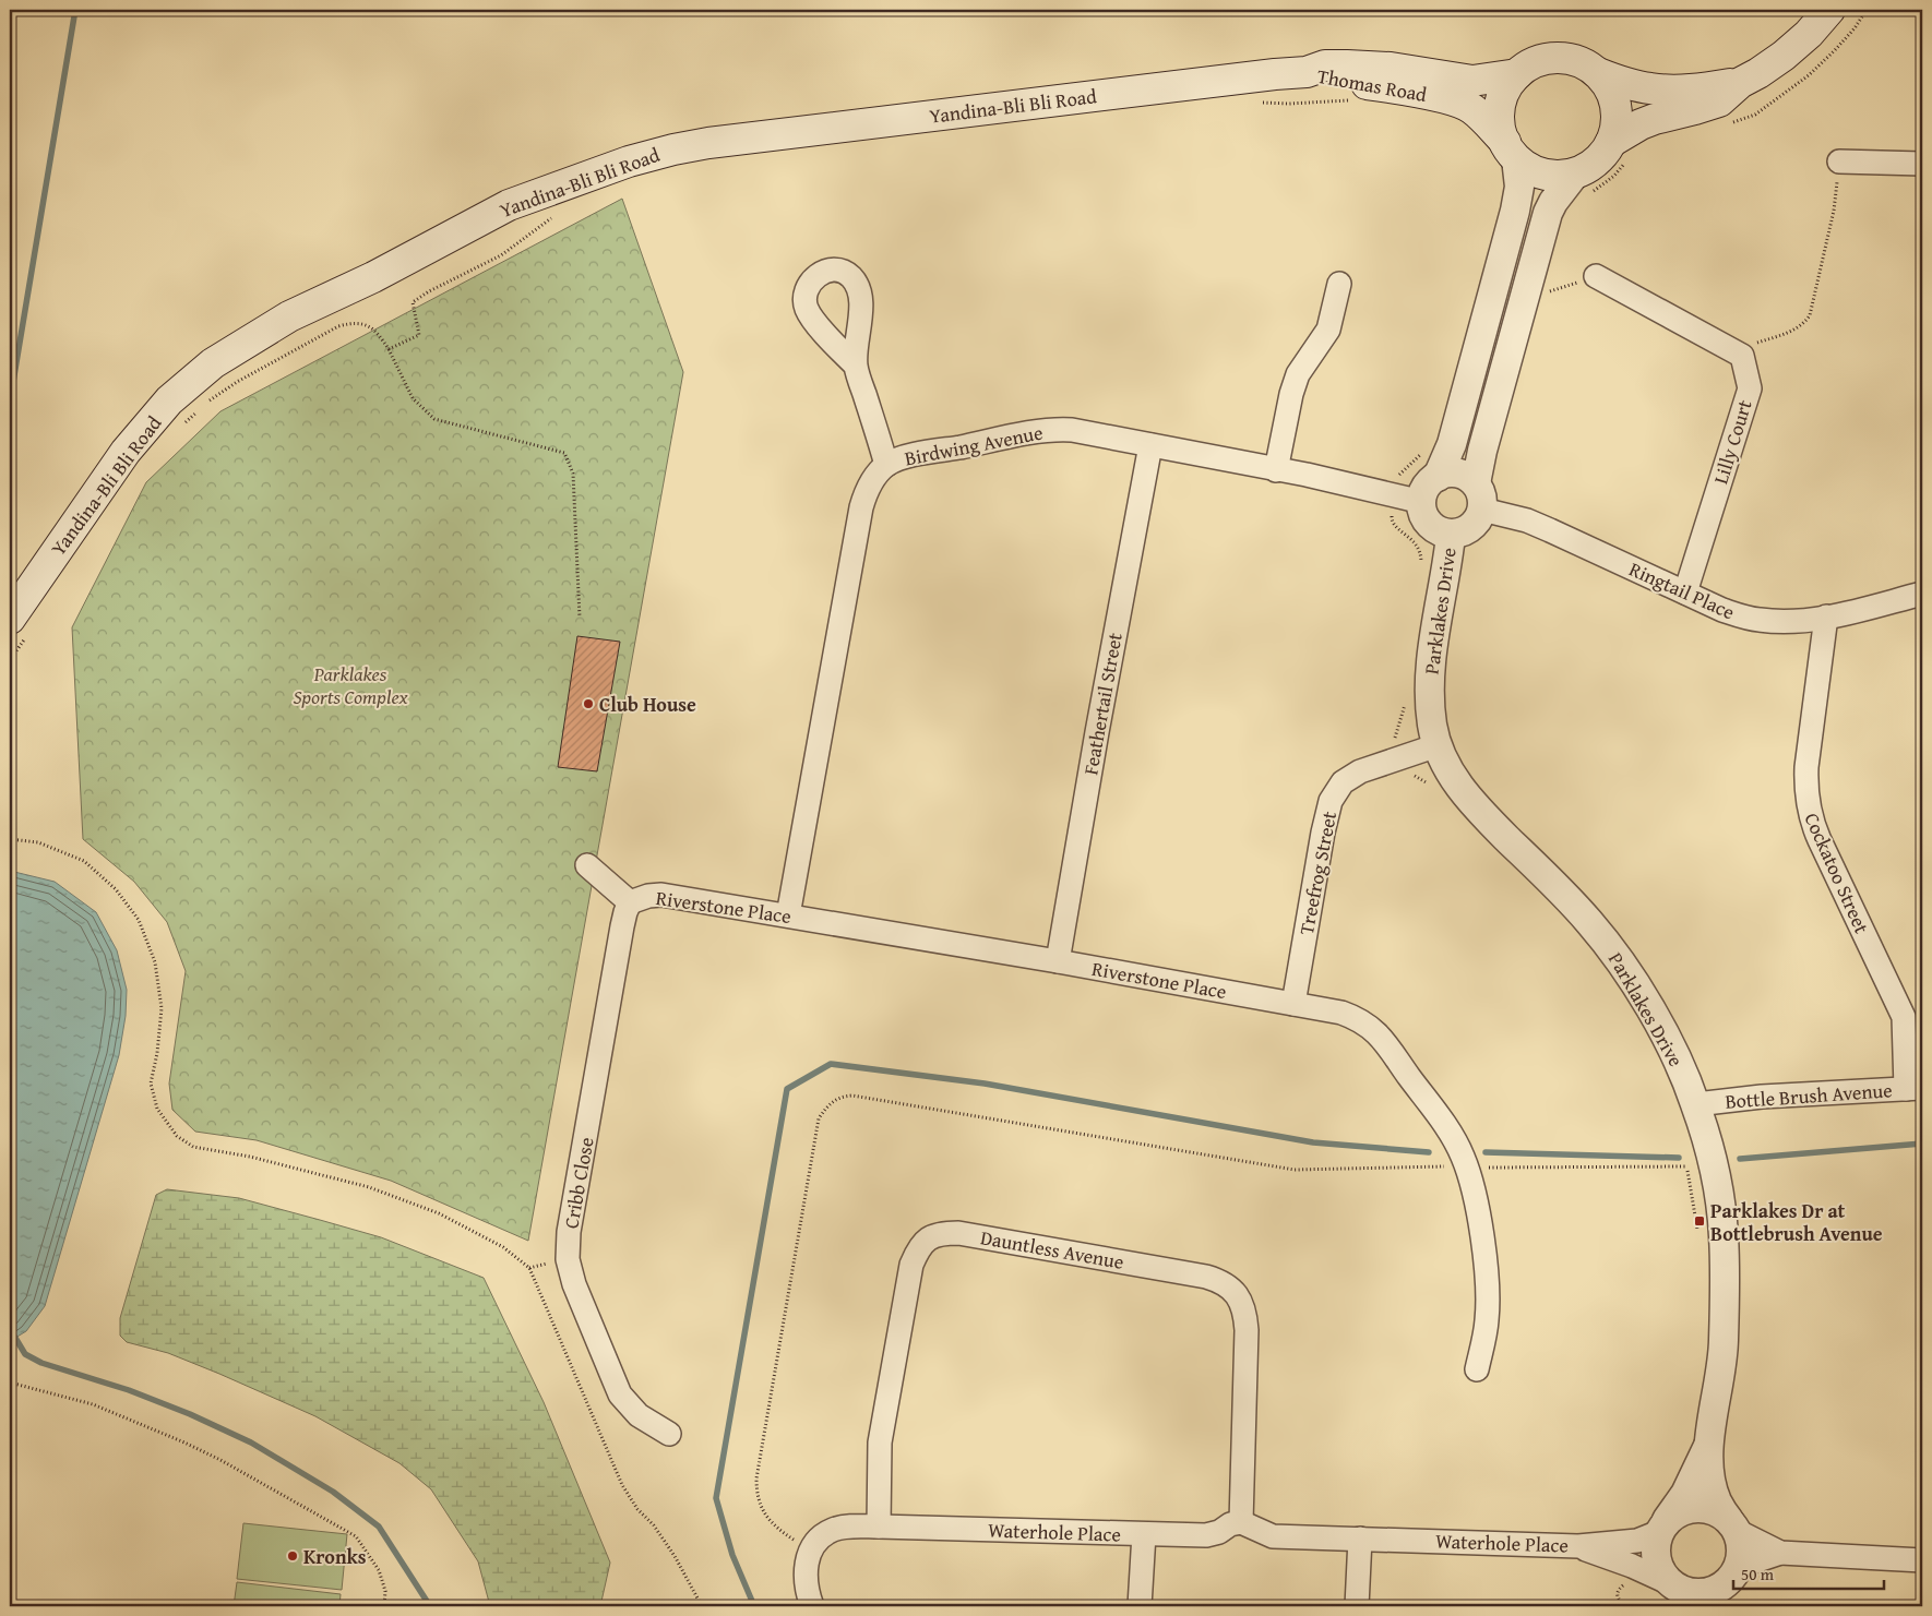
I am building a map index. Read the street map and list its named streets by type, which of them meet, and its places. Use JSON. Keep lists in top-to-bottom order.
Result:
{
  "streets": {
    "main road": ["Thomas Road", "Yandina-Bli Bli Road"],
    "street": [
      "Lilly Court",
      "Birdwing Avenue",
      "Ringtail Place",
      "Parklakes Drive",
      "Feathertail Street",
      "Treefrog Street",
      "Cockatoo Street",
      "Riverstone Place",
      "Bottle Brush Avenue",
      "Cribb Close",
      "Dauntless Avenue",
      "Waterhole Place"
    ]
  },
  "crossings": [
    ["Thomas Road", "Yandina-Bli Bli Road"],
    ["Lilly Court", "Ringtail Place"],
    ["Birdwing Avenue", "Ringtail Place"],
    ["Birdwing Avenue", "Parklakes Drive"],
    ["Birdwing Avenue", "Feathertail Street"],
    ["Birdwing Avenue", "Riverstone Place"],
    ["Ringtail Place", "Parklakes Drive"],
    ["Ringtail Place", "Cockatoo Street"],
    ["Parklakes Drive", "Treefrog Street"],
    ["Parklakes Drive", "Bottle Brush Avenue"],
    ["Parklakes Drive", "Waterhole Place"],
    ["Feathertail Street", "Riverstone Place"],
    ["Treefrog Street", "Riverstone Place"],
    ["Cockatoo Street", "Bottle Brush Avenue"],
    ["Riverstone Place", "Cribb Close"],
    ["Dauntless Avenue", "Waterhole Place"]
  ],
  "parks": ["Parklakes Sports Complex"],
  "places": {
    "other": ["Club House", "Kronks"],
    "transit": ["Parklakes Dr at Bottlebrush Avenue"]
  },
  "scale_bar": "50 m"
}
